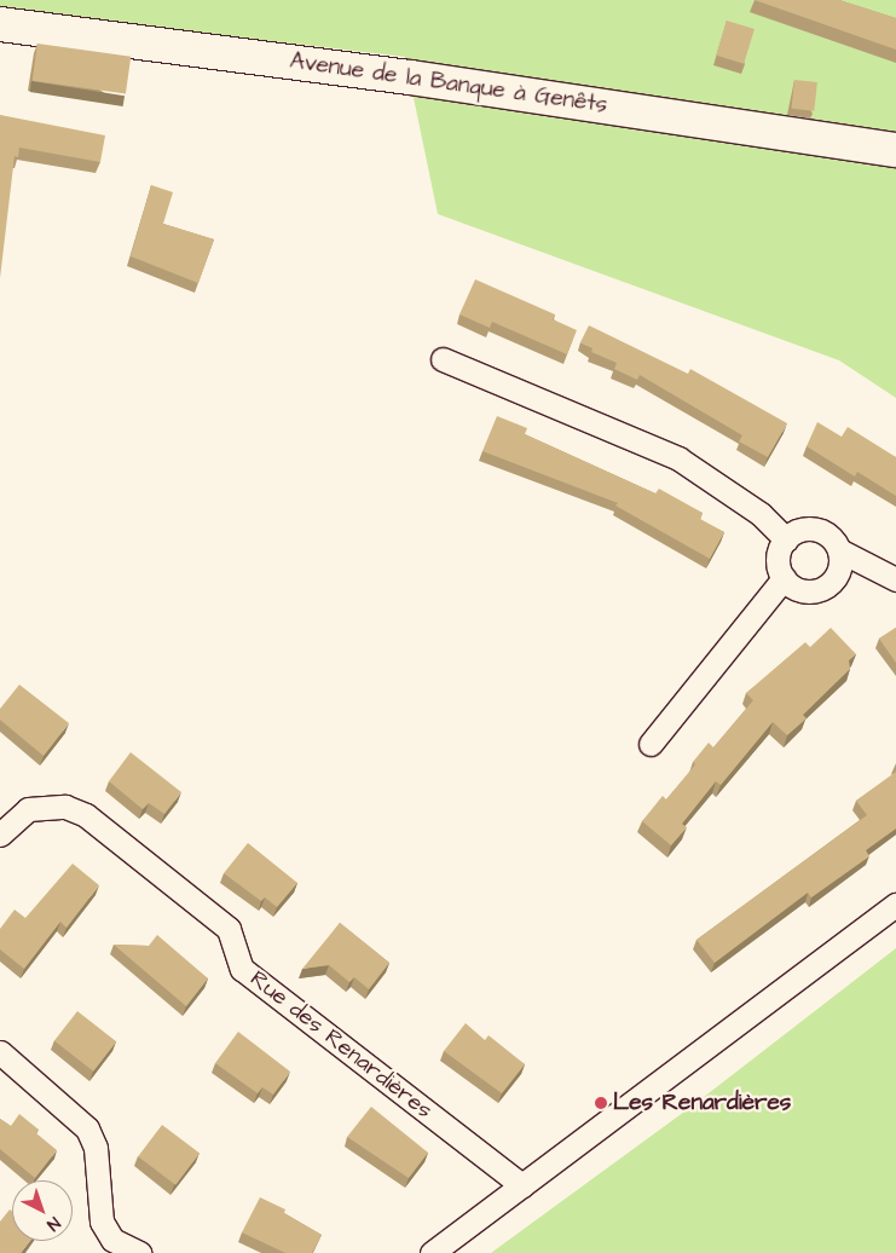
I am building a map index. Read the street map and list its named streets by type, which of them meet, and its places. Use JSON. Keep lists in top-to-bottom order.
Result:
{
  "streets": {
    "main road": ["Avenue de la Banque à Genêts"],
    "street": ["Rue des Renardières"]
  },
  "places": ["Les Renardières"],
  "north": "bottom right"
}
